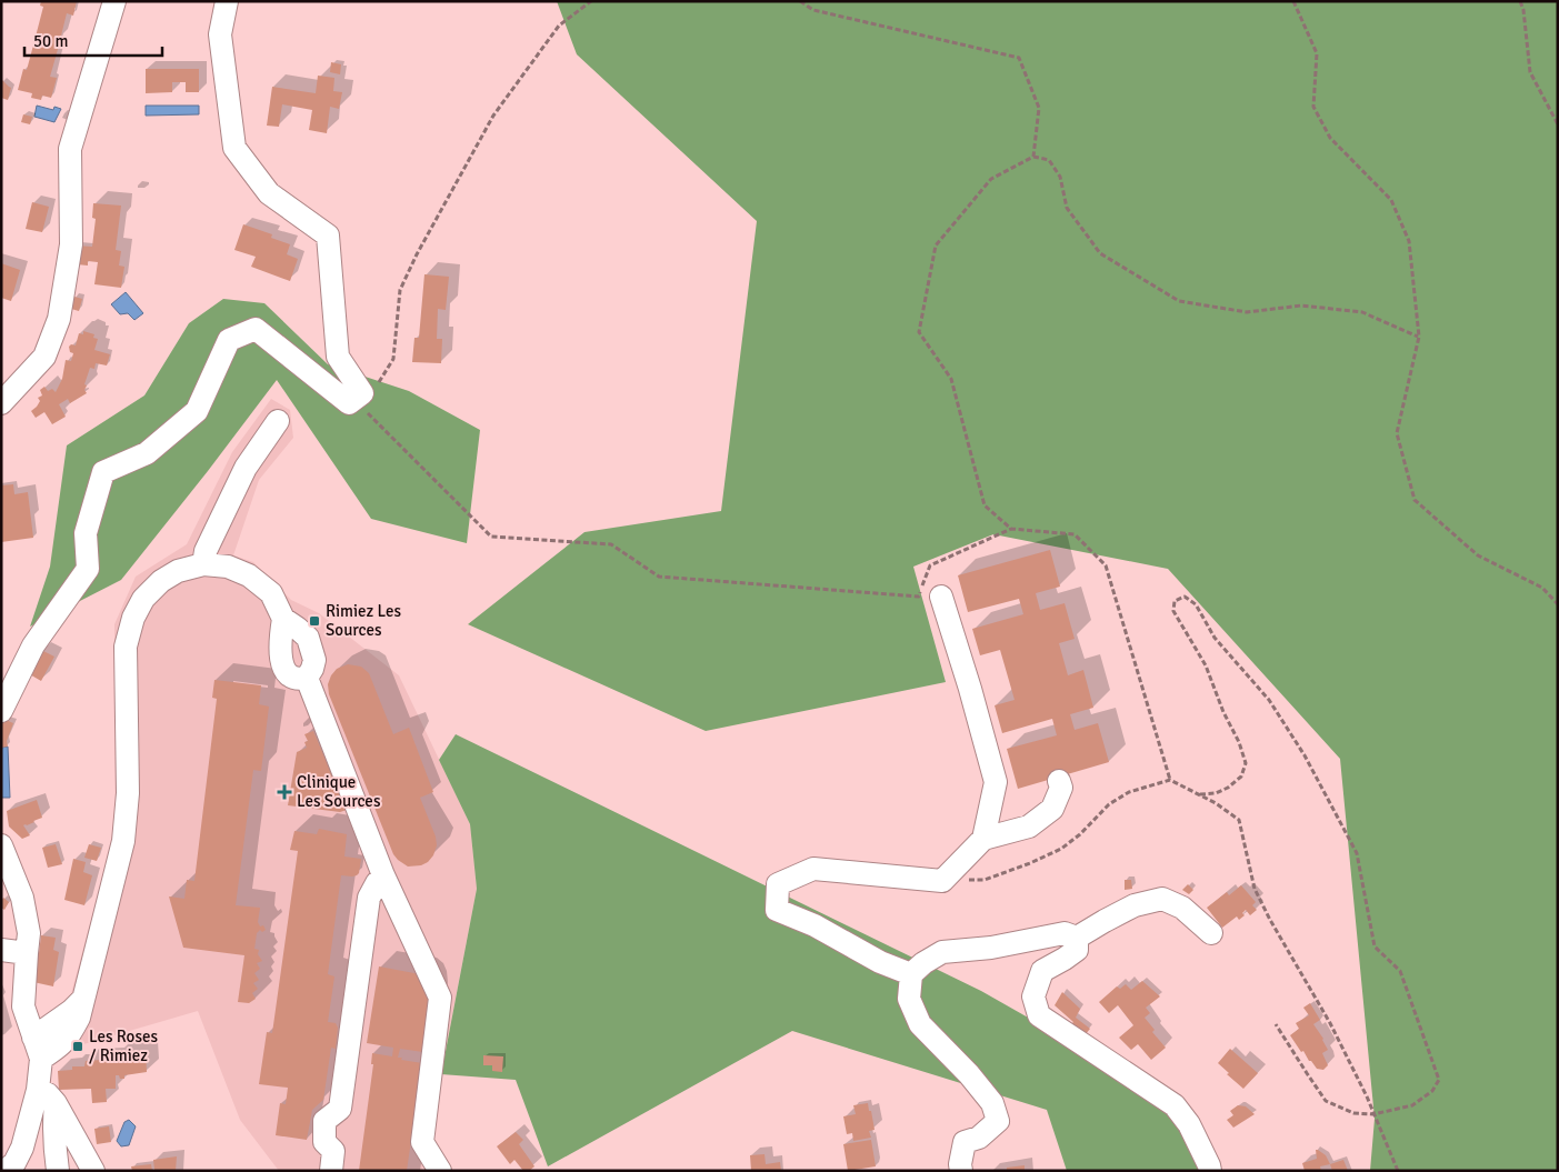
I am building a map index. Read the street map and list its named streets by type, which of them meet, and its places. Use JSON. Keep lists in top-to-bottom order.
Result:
{
  "places": {
    "transit": ["Rimiez Les Sources", "Les Roses / Rimiez"],
    "health": ["Clinique Les Sources"]
  },
  "scale_bar": "50 m"
}
